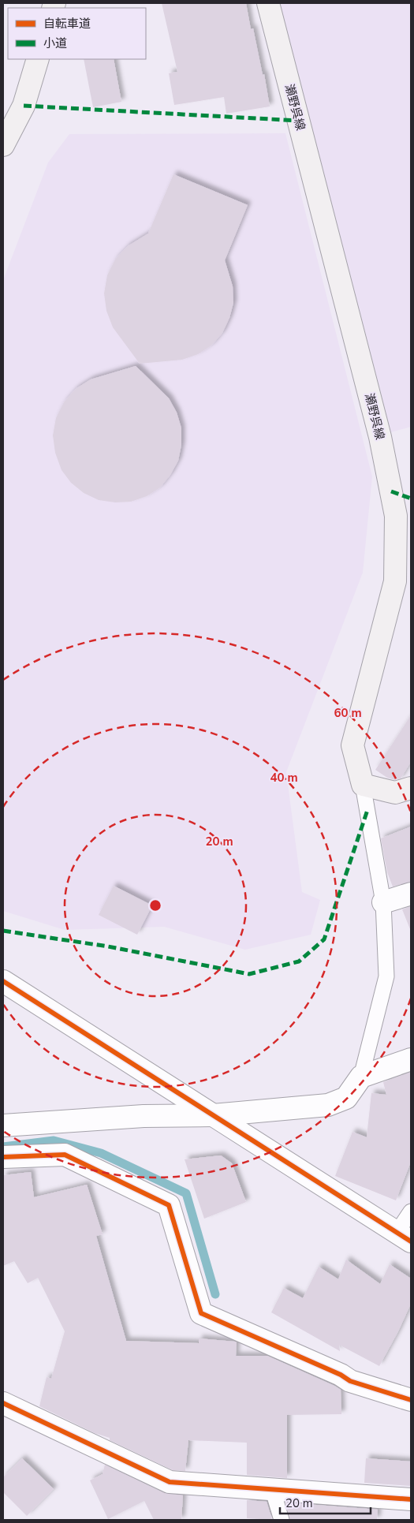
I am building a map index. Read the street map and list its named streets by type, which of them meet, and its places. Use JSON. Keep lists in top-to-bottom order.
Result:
{
  "streets": {
    "main road": ["瀬野呉線"]
  },
  "legend": ["自転車道", "小道"],
  "scale_bar": "20 m",
  "rings": ["60 m", "40 m", "20 m"]
}
